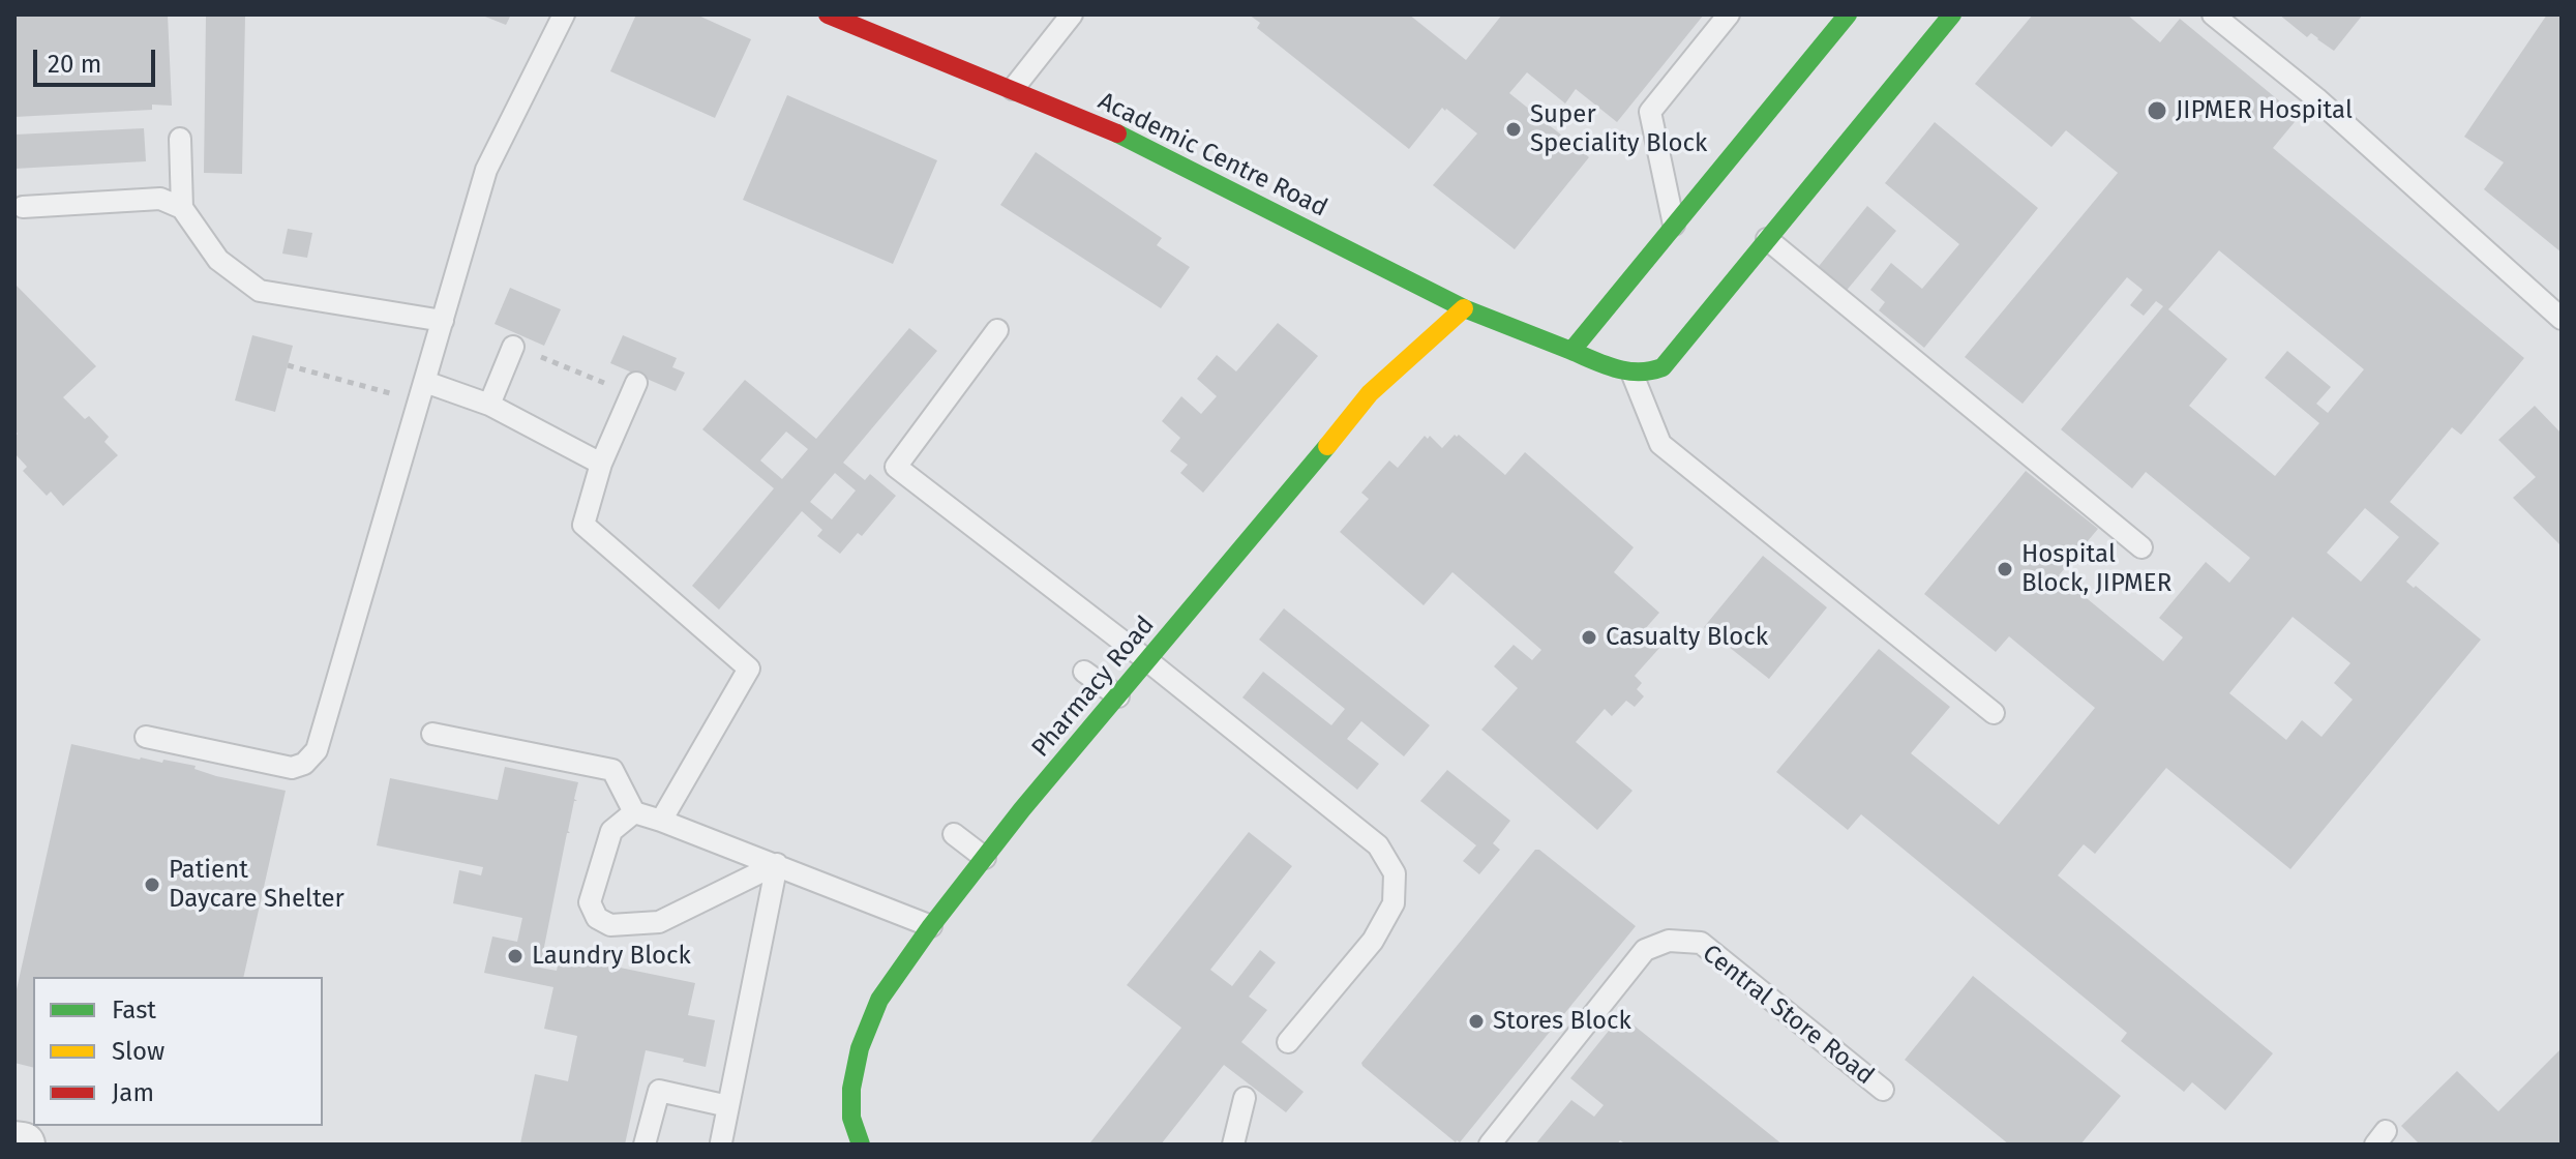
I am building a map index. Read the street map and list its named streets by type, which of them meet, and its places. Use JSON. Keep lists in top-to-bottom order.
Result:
{
  "streets": {
    "street": ["Academic Centre Road", "Pharmacy Road"],
    "lane": ["Central Store Road"]
  },
  "crossings": [
    ["Academic Centre Road", "Pharmacy Road"]
  ],
  "places": [
    "JIPMER Hospital",
    "Super Speciality Block",
    "Hospital Block, JIPMER",
    "Casualty Block",
    "Patient Daycare Shelter",
    "Laundry Block",
    "Stores Block"
  ],
  "legend": ["Fast", "Slow", "Jam"],
  "scale_bar": "20 m"
}
